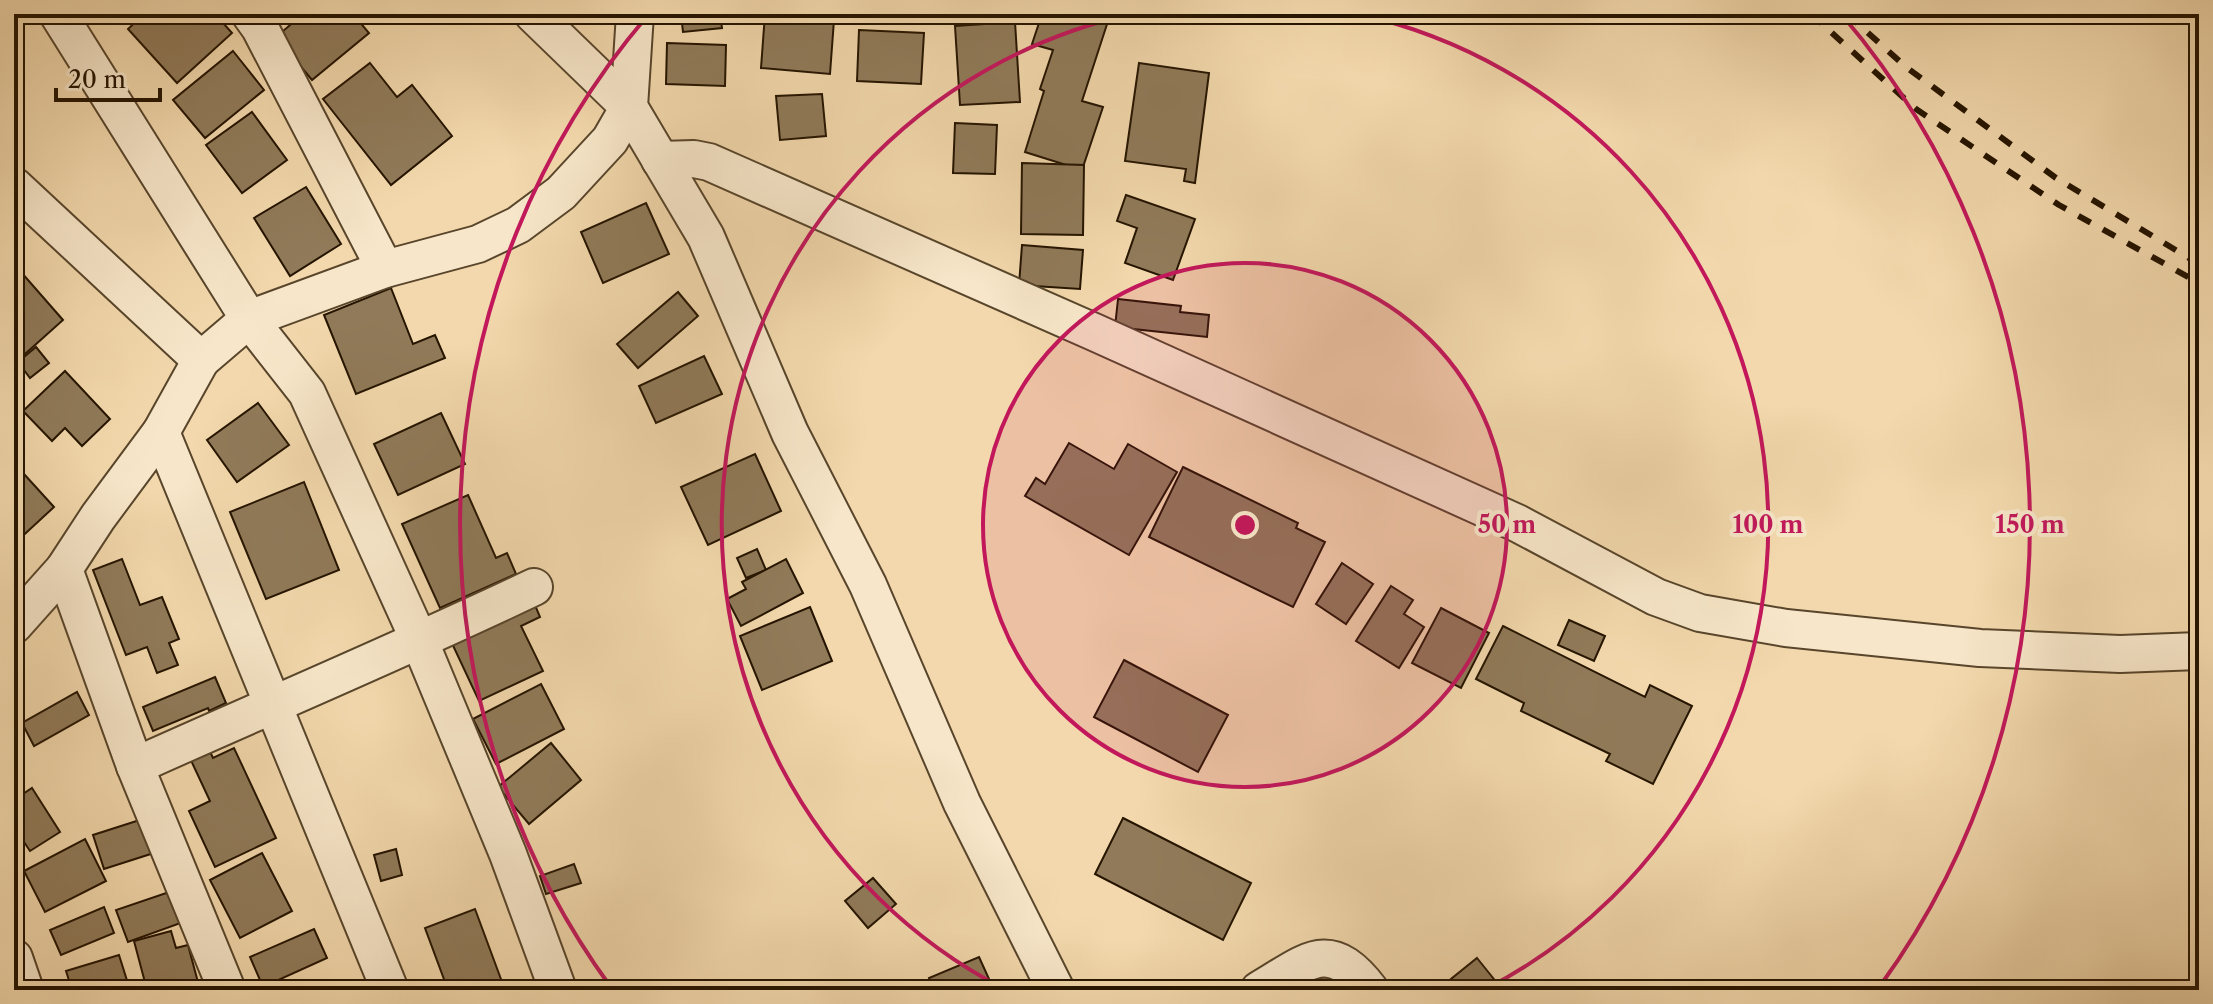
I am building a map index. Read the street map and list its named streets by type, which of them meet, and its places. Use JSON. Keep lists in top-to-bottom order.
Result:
{
  "scale_bar": "20 m",
  "rings": ["50 m", "100 m", "150 m"]
}
